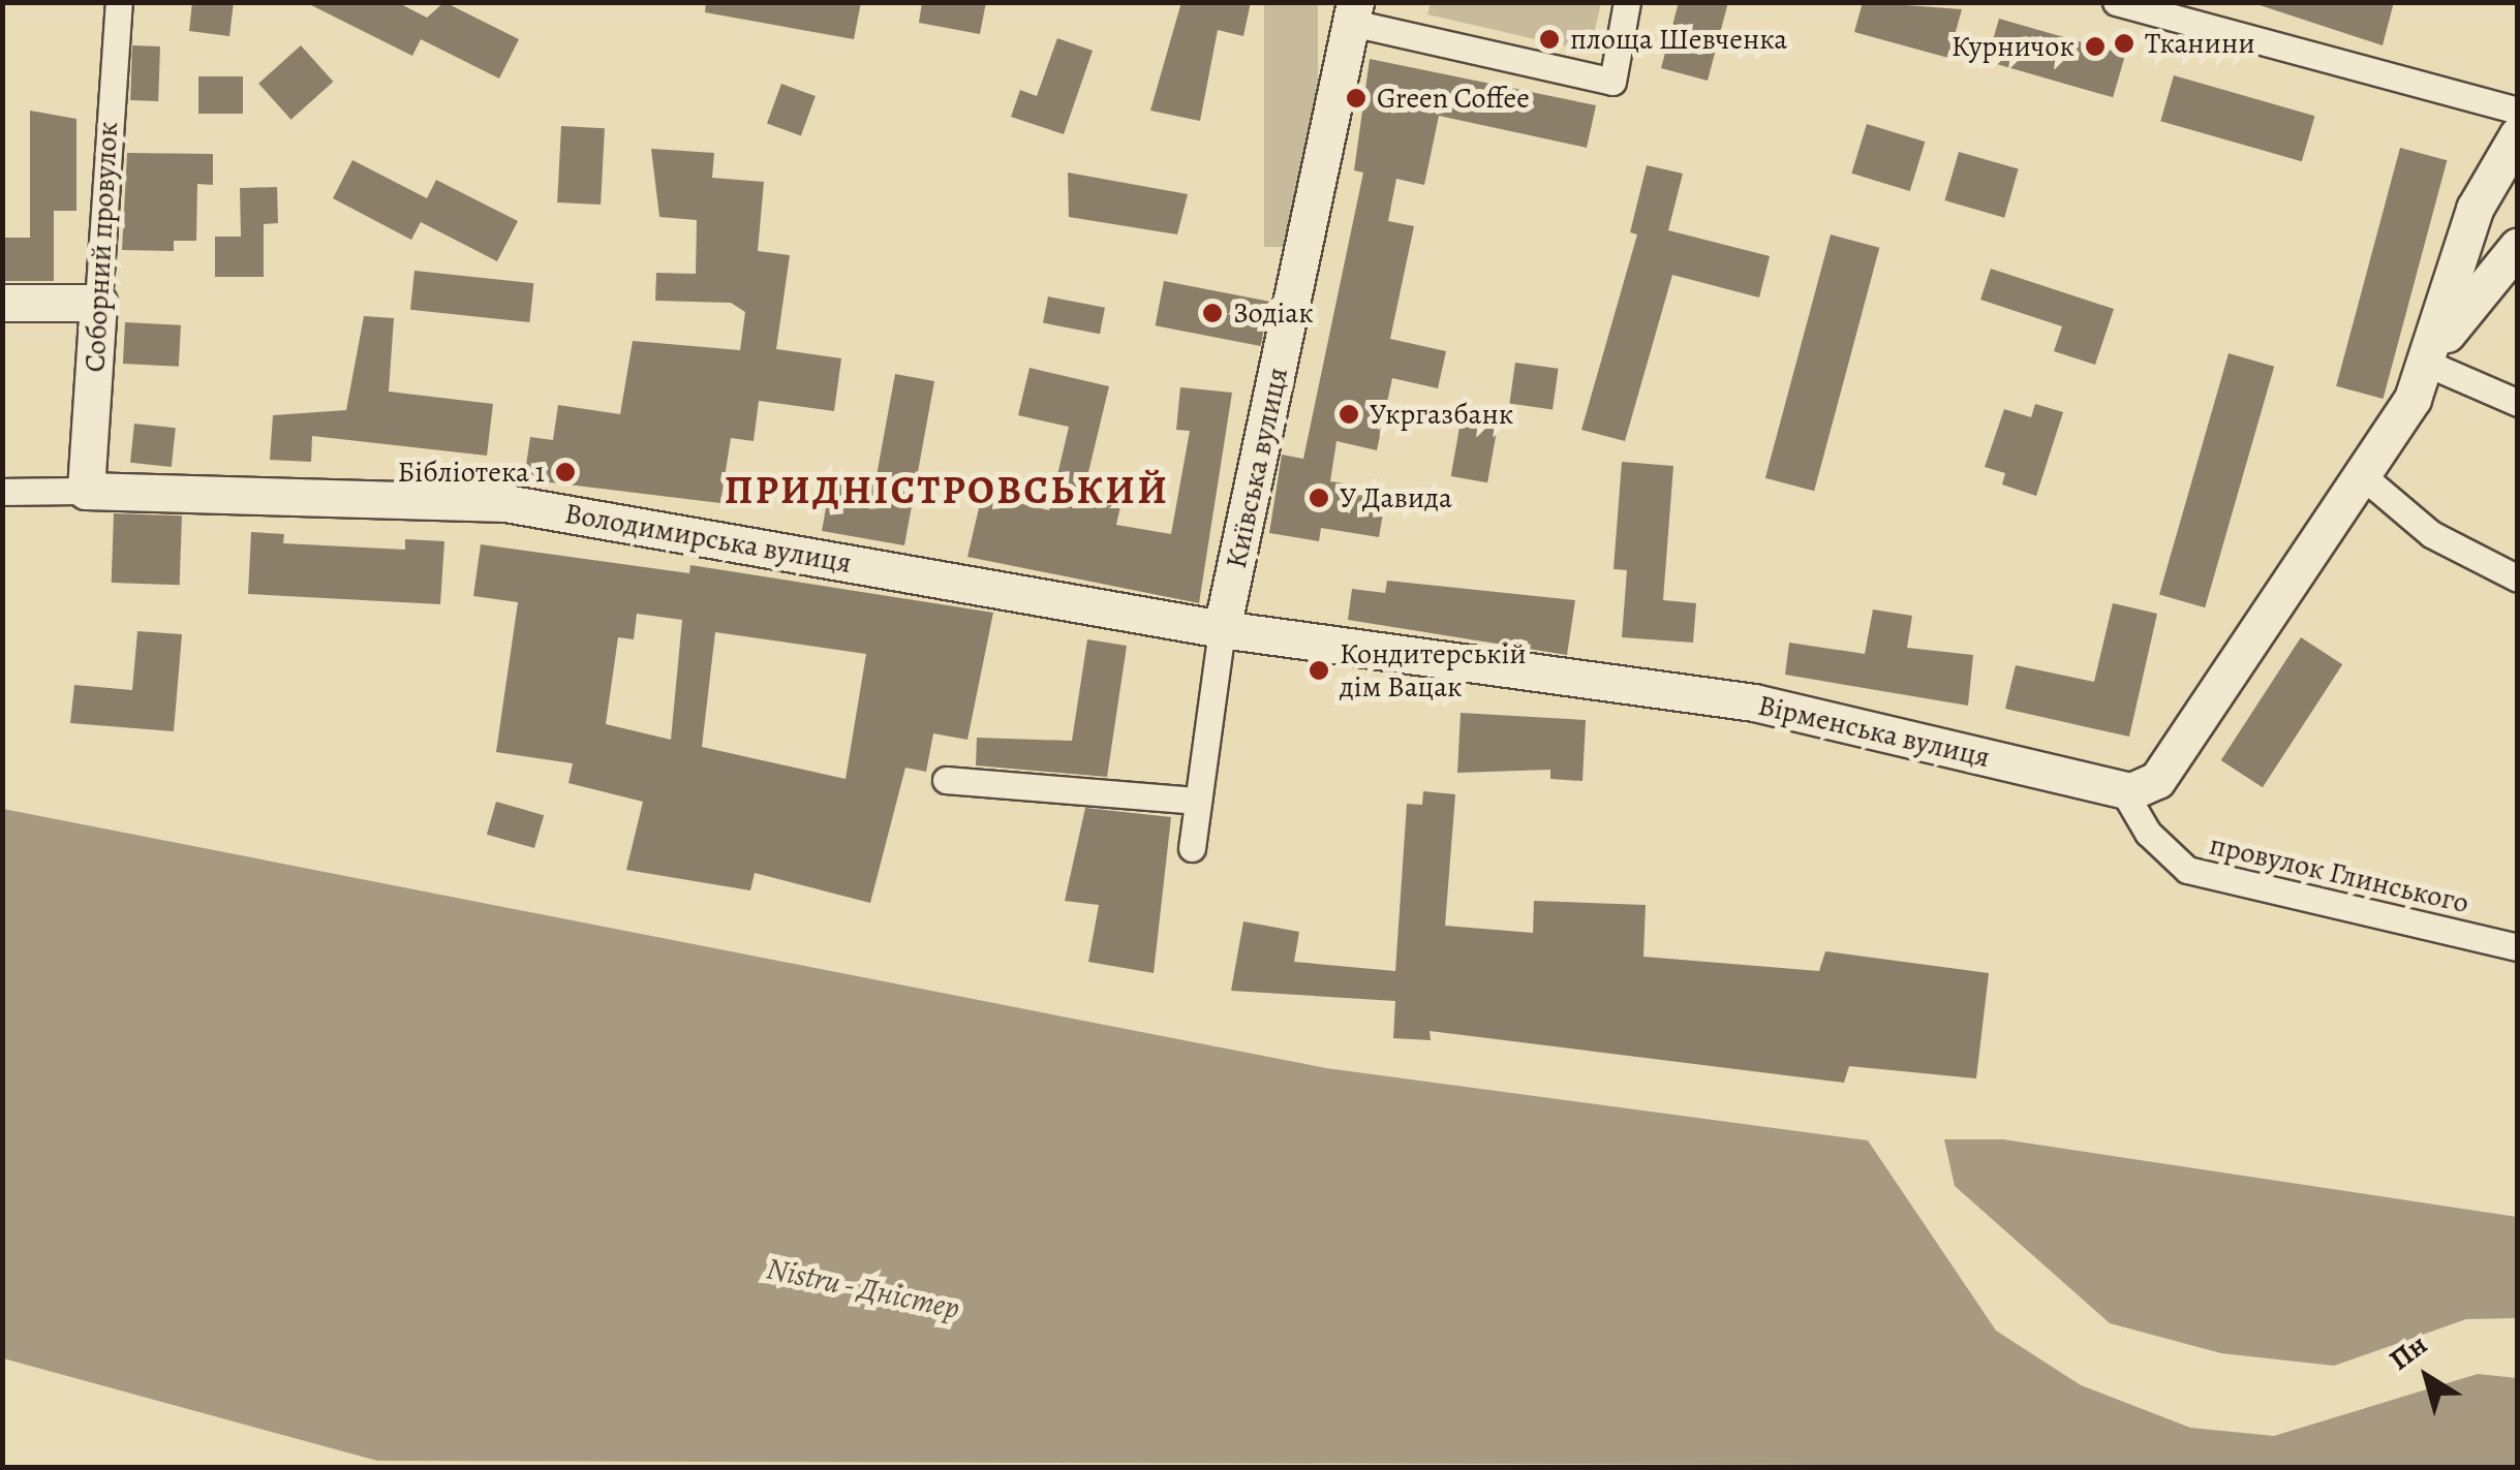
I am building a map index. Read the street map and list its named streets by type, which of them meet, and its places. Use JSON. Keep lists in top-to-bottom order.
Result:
{
  "streets": {
    "main road": [
      "Соборний провулок",
      "Київська вулиця",
      "Володимирська вулиця",
      "Вірменська вулиця"
    ],
    "street": ["провулок Глинського"]
  },
  "crossings": [
    ["Соборний провулок", "Володимирська вулиця"],
    ["Київська вулиця", "Володимирська вулиця"],
    ["Київська вулиця", "Вірменська вулиця"],
    ["Володимирська вулиця", "Вірменська вулиця"],
    ["Вірменська вулиця", "провулок Глинського"]
  ],
  "districts": ["ПРИДНІСТРОВСЬКИЙ"],
  "water": ["Nistru - Дністер"],
  "places": [
    "площа Шевченка",
    "Тканини",
    "Курничок",
    "Green Coffee",
    "Зодіак",
    "Укргазбанк",
    "Бібліотека 1",
    "У Давида",
    "Кондитерській дім Вацак"
  ],
  "north": "top left"
}
